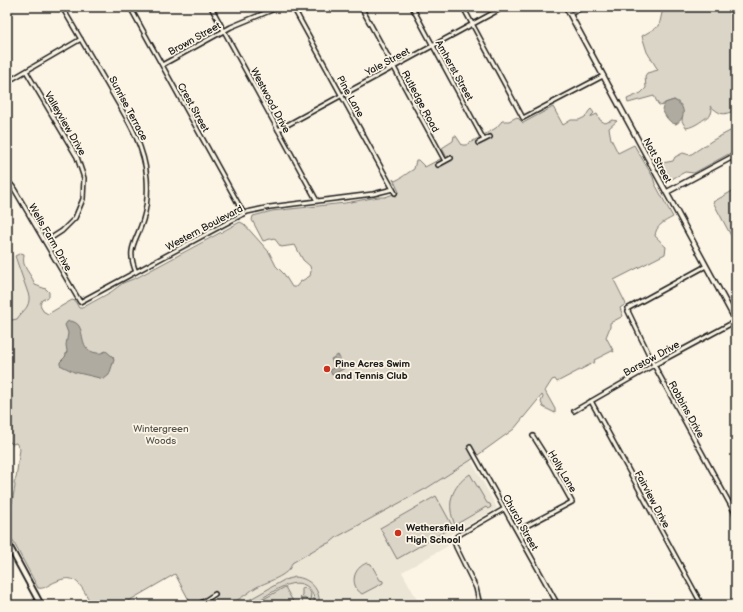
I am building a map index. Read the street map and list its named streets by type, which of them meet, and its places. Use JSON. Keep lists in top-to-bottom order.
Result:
{
  "streets": {
    "street": [
      "Brown Street",
      "Yale Street",
      "Amherst Street",
      "Pine Lane",
      "Westwood Drive",
      "Rutledge Road",
      "Crest Street",
      "Sunrise Terrace",
      "Valleyview Drive",
      "Nott Street",
      "Western Boulevard",
      "Wells Farm Drive",
      "Barstow Drive",
      "Robbins Drive",
      "Holly Lane",
      "Fairview Drive",
      "Church Street"
    ]
  },
  "crossings": [
    ["Brown Street", "Westwood Drive"],
    ["Brown Street", "Crest Street"],
    ["Yale Street", "Amherst Street"],
    ["Yale Street", "Pine Lane"],
    ["Yale Street", "Westwood Drive"],
    ["Yale Street", "Rutledge Road"],
    ["Pine Lane", "Western Boulevard"],
    ["Westwood Drive", "Western Boulevard"],
    ["Crest Street", "Western Boulevard"],
    ["Sunrise Terrace", "Western Boulevard"],
    ["Valleyview Drive", "Wells Farm Drive"],
    ["Nott Street", "Barstow Drive"],
    ["Nott Street", "Robbins Drive"],
    ["Western Boulevard", "Wells Farm Drive"],
    ["Barstow Drive", "Robbins Drive"],
    ["Barstow Drive", "Fairview Drive"],
    ["Holly Lane", "Church Street"]
  ],
  "parks": ["Wintergreen Woods"],
  "places": ["Pine Acres Swim and Tennis Club", "Wethersfield High School"]
}
